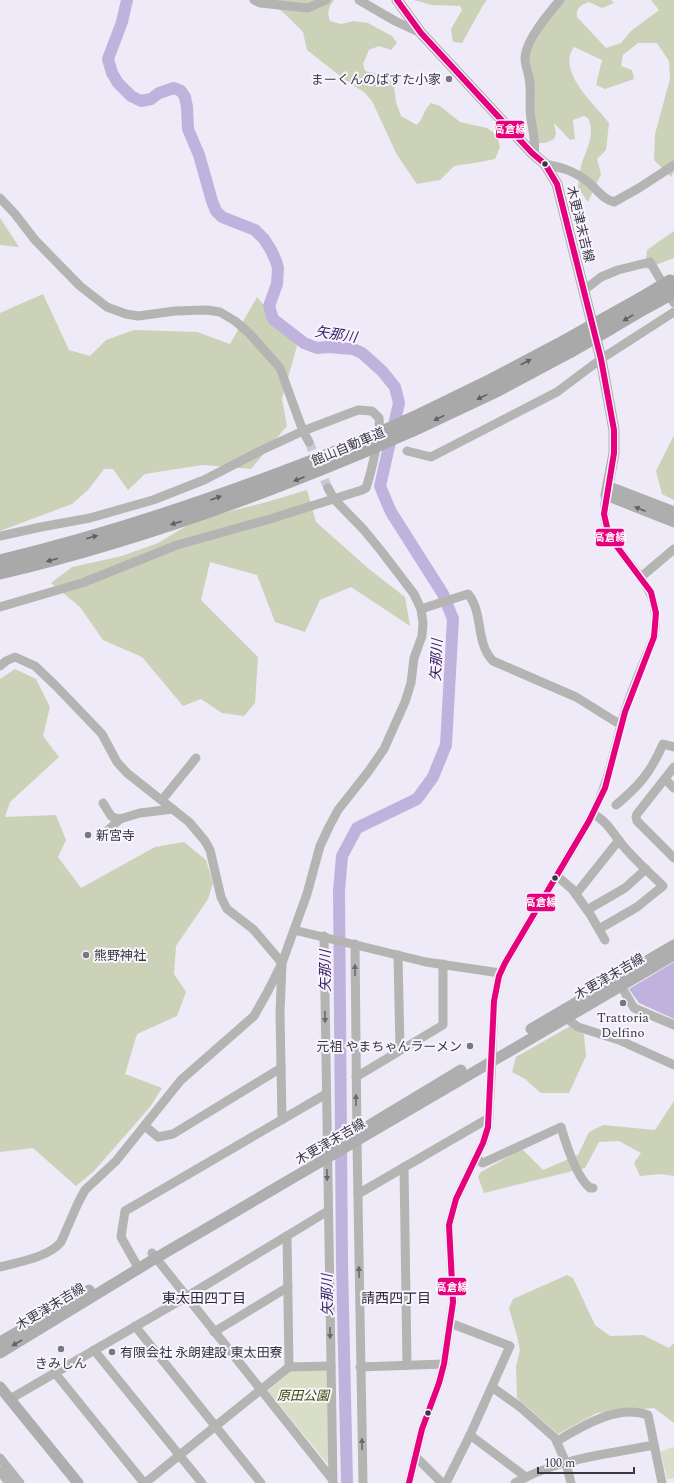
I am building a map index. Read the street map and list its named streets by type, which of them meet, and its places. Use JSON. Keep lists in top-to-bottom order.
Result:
{
  "streets": {
    "highway": ["館山自動車道"],
    "main road": ["木更津末吉線"]
  },
  "districts": ["東太田四丁目", "請西四丁目"],
  "water": ["矢那川"],
  "parks": ["原田公園"],
  "places": [
    "まーくんのぱすた小家",
    "新宮寺",
    "熊野神社",
    "Trattoria Delfino",
    "元祖 やまちゃんラーメン",
    "きみしん",
    "有限会社 永朗建設 東太田寮"
  ],
  "lines": ["transit line 高倉線"],
  "scale_bar": "100 m"
}
